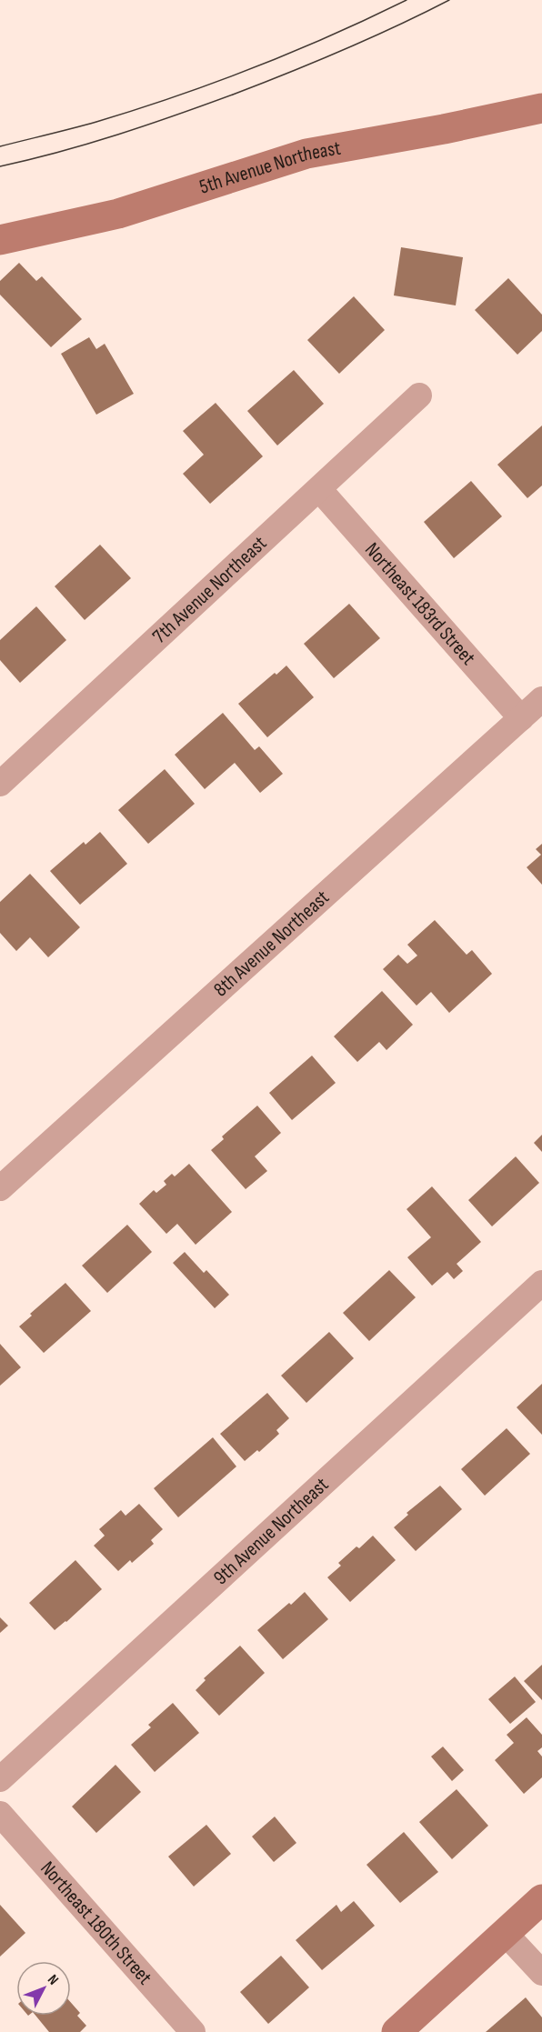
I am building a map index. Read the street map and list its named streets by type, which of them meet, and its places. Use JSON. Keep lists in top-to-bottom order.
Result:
{
  "streets": {
    "street": [
      "5th Avenue Northeast",
      "7th Avenue Northeast",
      "Northeast 183rd Street",
      "8th Avenue Northeast",
      "9th Avenue Northeast",
      "Northeast 180th Street"
    ]
  },
  "crossings": [
    ["7th Avenue Northeast", "Northeast 183rd Street"],
    ["Northeast 183rd Street", "8th Avenue Northeast"]
  ],
  "north": "top right"
}
